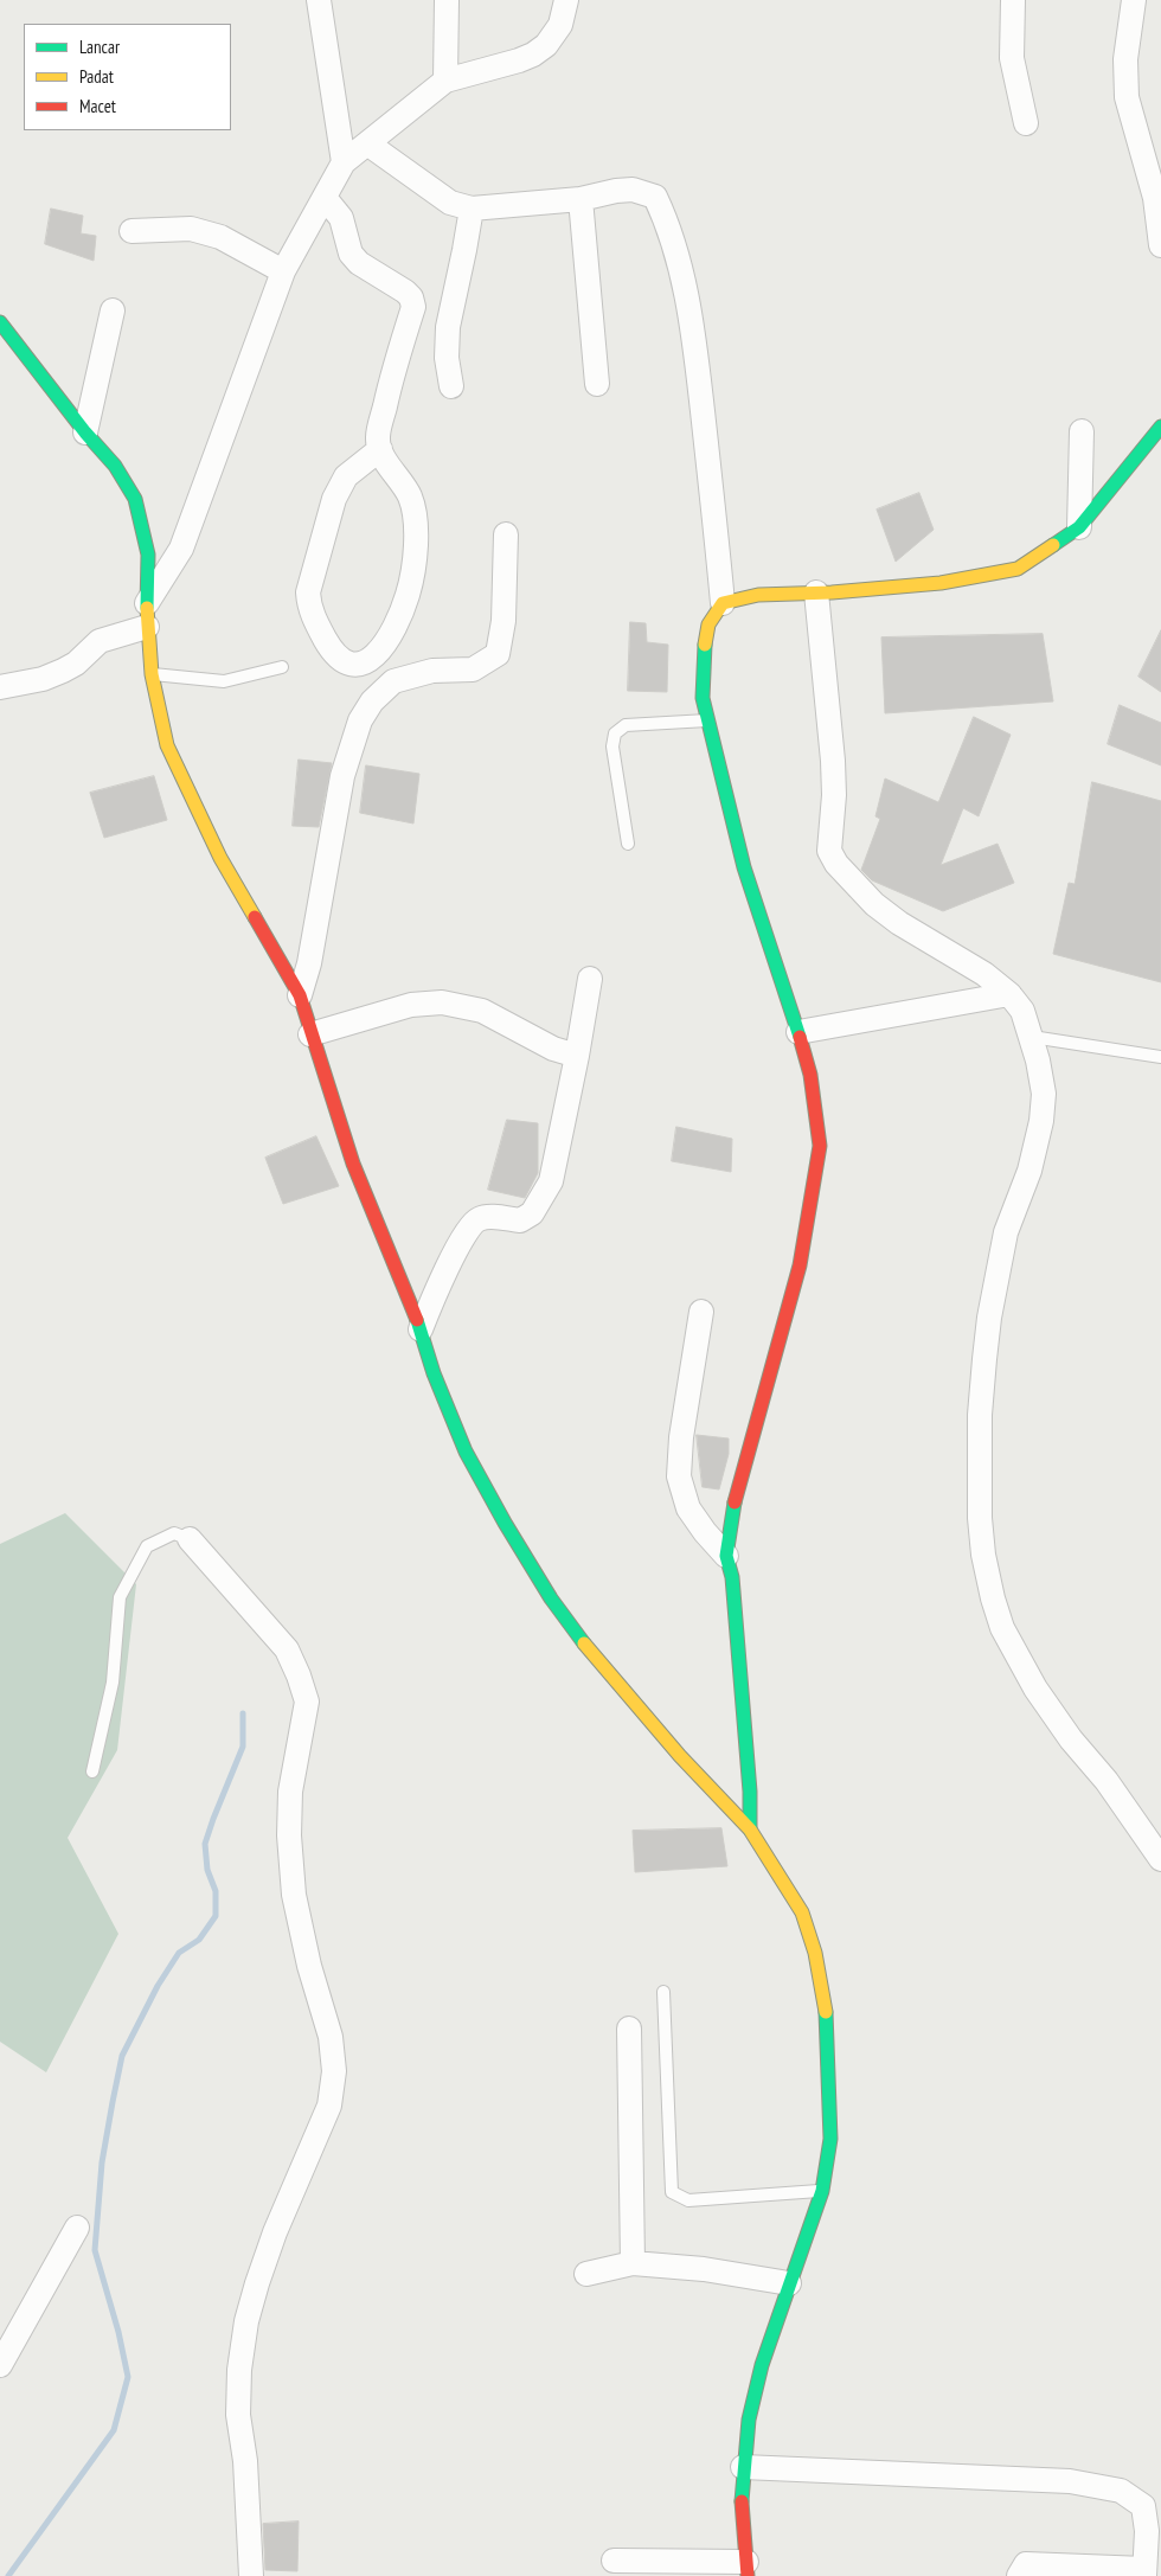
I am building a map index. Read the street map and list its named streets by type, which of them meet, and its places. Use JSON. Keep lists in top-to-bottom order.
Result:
{
  "legend": ["Lancar", "Padat", "Macet"]
}
